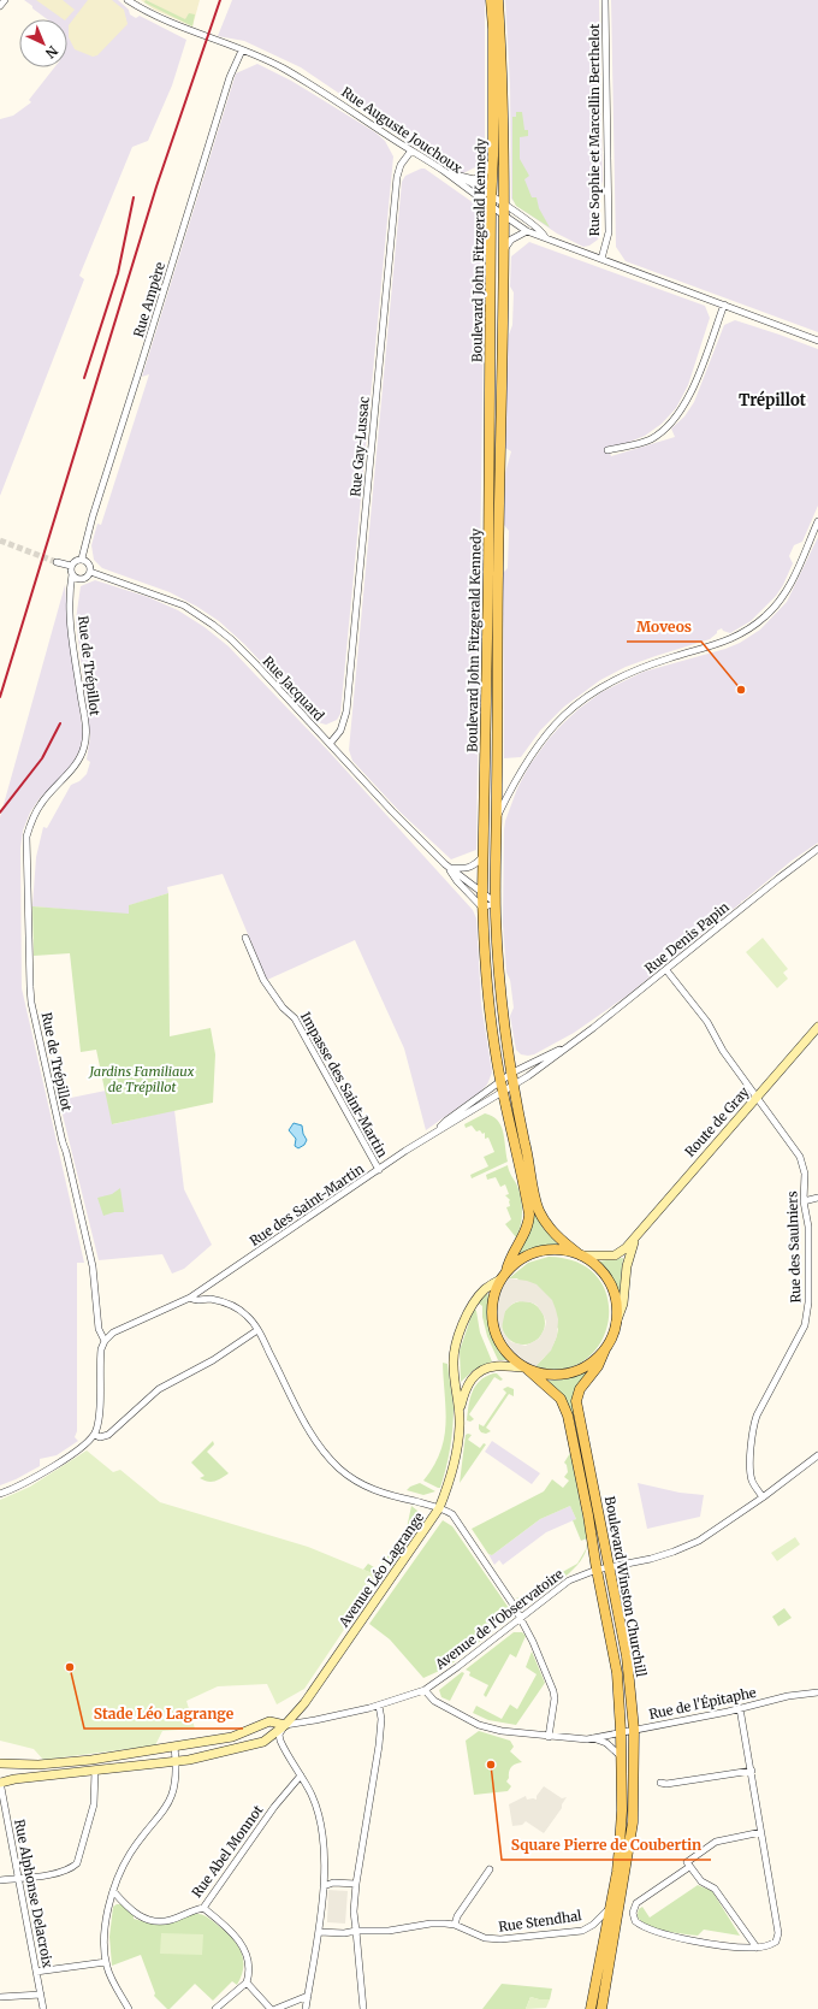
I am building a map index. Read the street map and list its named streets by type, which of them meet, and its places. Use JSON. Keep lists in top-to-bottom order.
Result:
{
  "streets": {
    "main road": [
      "Boulevard John Fitzgerald Kennedy",
      "Route de Gray",
      "Avenue Léo Lagrange",
      "Boulevard Winston Churchill"
    ],
    "street": [
      "Rue Auguste Jouchoux",
      "Rue Sophie et Marcellin Berthelot",
      "Rue Ampère",
      "Rue Gay-Lussac",
      "Rue de Trépillot",
      "Rue Jacquard",
      "Rue Denis Papin",
      "Impasse des Saint-Martin",
      "Rue des Saint-Martin",
      "Rue des Saulniers",
      "Avenue de l'Observatoire",
      "Rue de l'Épitaphe",
      "Rue Abel Monnot",
      "Rue Alphonse Delacroix",
      "Rue Stendhal"
    ]
  },
  "crossings": [
    ["Rue Auguste Jouchoux", "Rue Sophie et Marcellin Berthelot"],
    ["Rue Auguste Jouchoux", "Boulevard John Fitzgerald Kennedy"],
    ["Rue Auguste Jouchoux", "Rue Ampère"],
    ["Rue Auguste Jouchoux", "Rue Gay-Lussac"],
    ["Boulevard John Fitzgerald Kennedy", "Rue Jacquard"],
    ["Boulevard John Fitzgerald Kennedy", "Rue Denis Papin"],
    ["Boulevard John Fitzgerald Kennedy", "Route de Gray"],
    ["Boulevard John Fitzgerald Kennedy", "Rue des Saint-Martin"],
    ["Boulevard John Fitzgerald Kennedy", "Avenue Léo Lagrange"],
    ["Boulevard John Fitzgerald Kennedy", "Boulevard Winston Churchill"],
    ["Rue Ampère", "Rue de Trépillot"],
    ["Rue Ampère", "Rue Jacquard"],
    ["Rue Gay-Lussac", "Rue Jacquard"],
    ["Rue de Trépillot", "Rue Jacquard"],
    ["Rue de Trépillot", "Rue des Saint-Martin"],
    ["Rue Denis Papin", "Rue des Saint-Martin"],
    ["Rue Denis Papin", "Rue des Saulniers"],
    ["Impasse des Saint-Martin", "Rue des Saint-Martin"],
    ["Route de Gray", "Rue des Saulniers"],
    ["Route de Gray", "Avenue Léo Lagrange"],
    ["Route de Gray", "Boulevard Winston Churchill"],
    ["Rue des Saulniers", "Avenue de l'Observatoire"],
    ["Avenue Léo Lagrange", "Boulevard Winston Churchill"],
    ["Avenue Léo Lagrange", "Avenue de l'Observatoire"],
    ["Avenue Léo Lagrange", "Rue Alphonse Delacroix"],
    ["Boulevard Winston Churchill", "Avenue de l'Observatoire"],
    ["Boulevard Winston Churchill", "Rue de l'Épitaphe"],
    ["Boulevard Winston Churchill", "Rue Stendhal"],
    ["Avenue de l'Observatoire", "Rue de l'Épitaphe"]
  ],
  "districts": ["Trépillot"],
  "parks": ["Jardins Familiaux de Trépillot"],
  "places": ["Moveos", "Stade Léo Lagrange", "Square Pierre de Coubertin"],
  "north": "bottom right"
}
